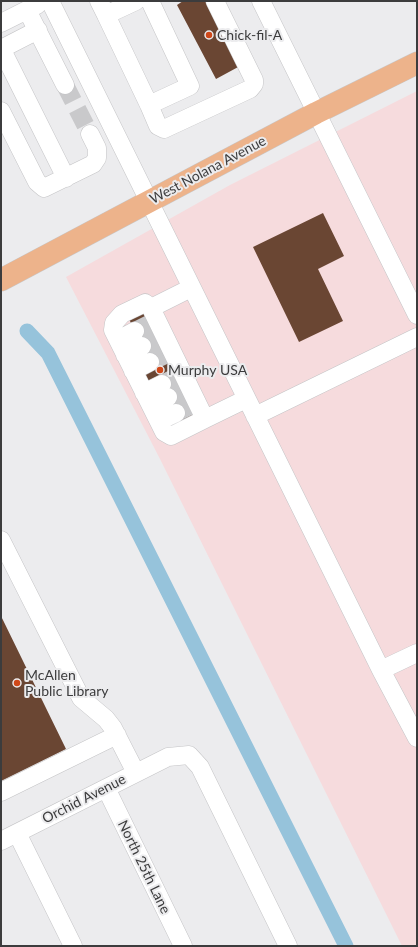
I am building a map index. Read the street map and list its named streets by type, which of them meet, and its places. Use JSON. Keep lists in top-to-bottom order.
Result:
{
  "streets": {
    "main road": ["West Nolana Avenue"],
    "street": ["Orchid Avenue", "North 25th Lane"]
  },
  "crossings": [
    ["Orchid Avenue", "North 25th Lane"]
  ],
  "places": ["Chick-fil-A", "Murphy USA", "McAllen Public Library"]
}
